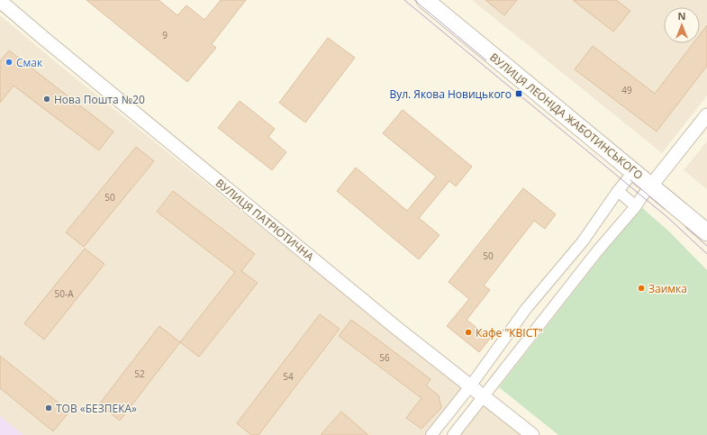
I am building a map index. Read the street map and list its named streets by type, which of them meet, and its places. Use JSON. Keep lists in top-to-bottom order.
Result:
{
  "streets": {
    "street": ["ВУЛИЦЯ ЛЕОНІДА ЖАБОТИНСЬКОГО", "ВУЛИЦЯ ПАТРІОТИЧНА"]
  },
  "places": {
    "other": [
      "Смак",
      "Нова Пошта №20",
      "Заимка",
      "Кафе \"КВІСТ\"",
      "ТОВ «БЕЗПЕКА»"
    ],
    "transit": ["Вул. Якова Новицького"]
  },
  "house_numbers": [
    "9",
    "49",
    "50",
    "50",
    "50-А",
    "56",
    "52",
    "54"
  ],
  "north": "top"
}
